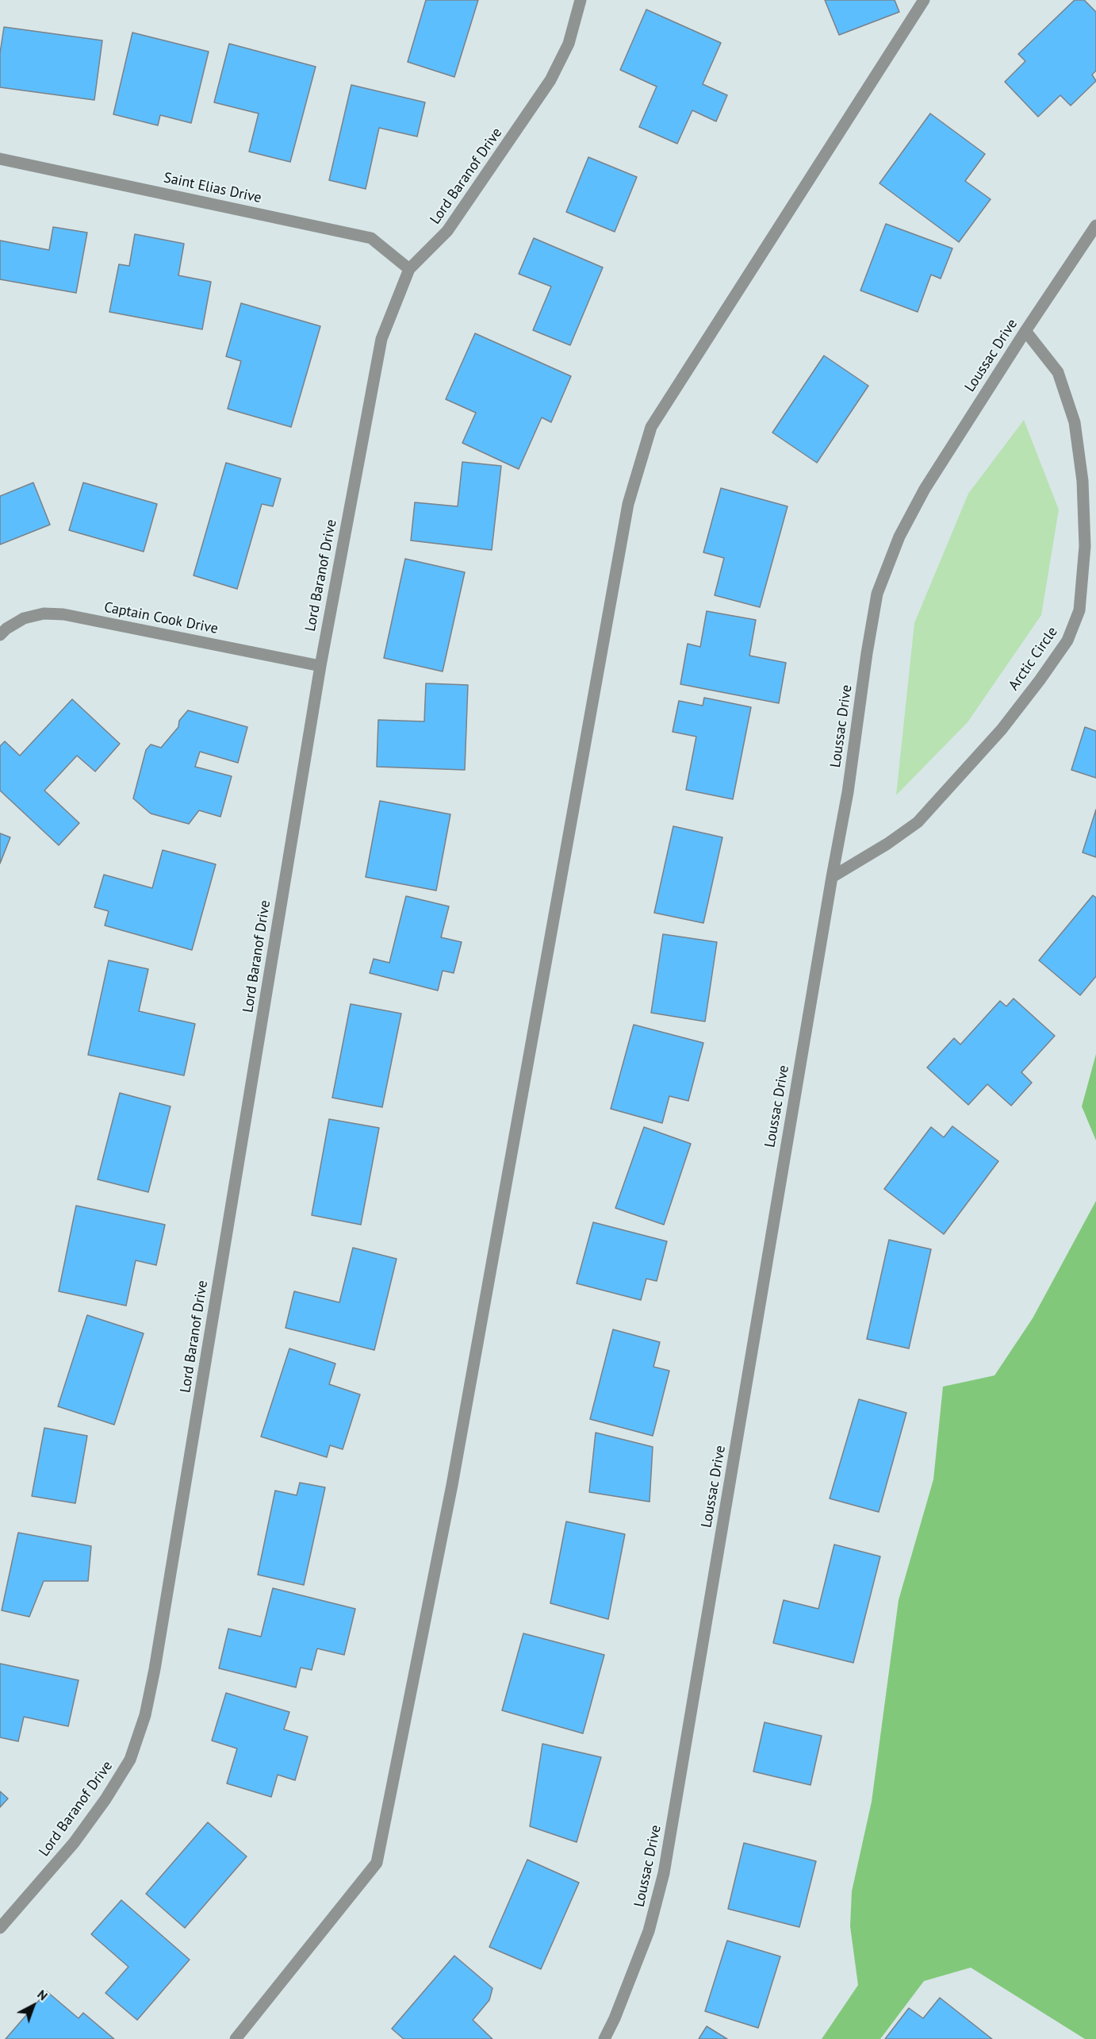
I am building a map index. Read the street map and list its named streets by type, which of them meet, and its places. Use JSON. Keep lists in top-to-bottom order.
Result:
{
  "streets": {
    "street": [
      "Lord Baranof Drive",
      "Saint Elias Drive",
      "Loussac Drive",
      "Captain Cook Drive",
      "Arctic Circle"
    ]
  },
  "crossings": [
    ["Lord Baranof Drive", "Saint Elias Drive"],
    ["Lord Baranof Drive", "Captain Cook Drive"],
    ["Loussac Drive", "Arctic Circle"]
  ],
  "north": "top right"
}
